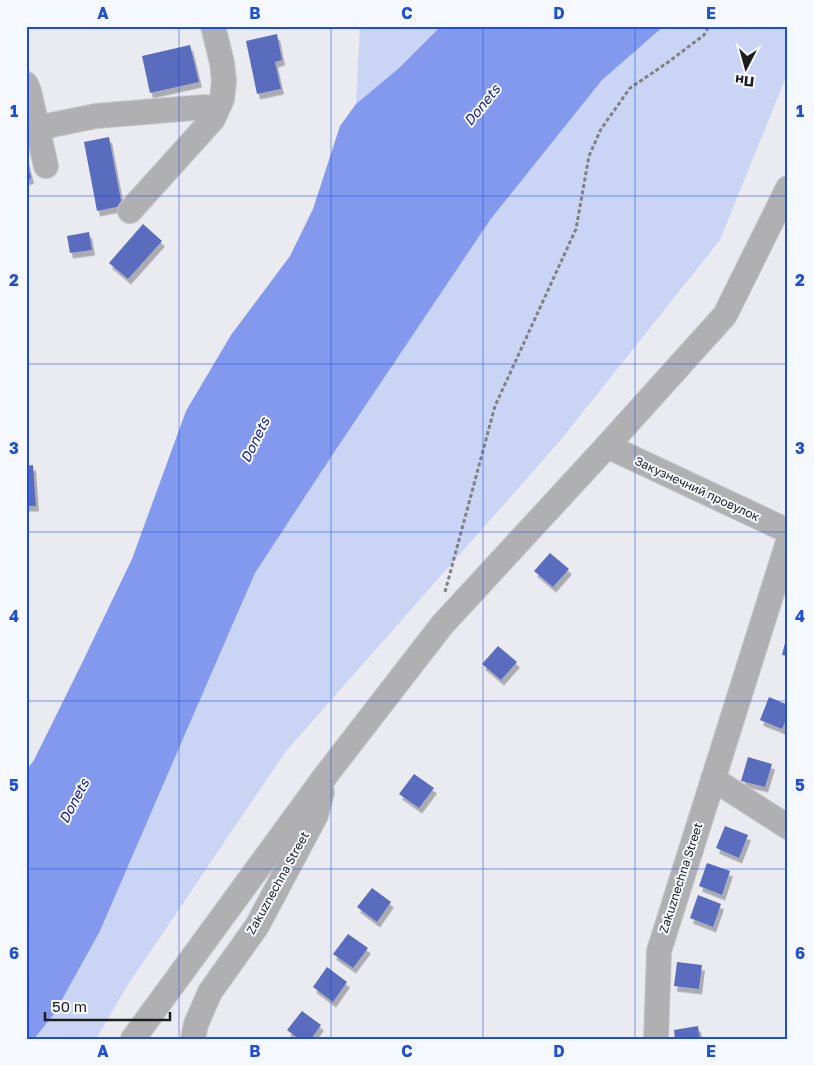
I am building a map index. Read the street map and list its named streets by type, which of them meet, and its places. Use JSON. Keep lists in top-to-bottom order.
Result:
{
  "streets": {
    "street": ["Закузнечний провулок", "Zakuznechna Street"]
  },
  "water": ["Donets"],
  "scale_bar": "50 m",
  "north": "bottom",
  "grid": {
    "columns": [
      "A",
      "B",
      "C",
      "D",
      "E"
    ],
    "rows": [
      "1",
      "2",
      "3",
      "4",
      "5",
      "6"
    ]
  }
}
